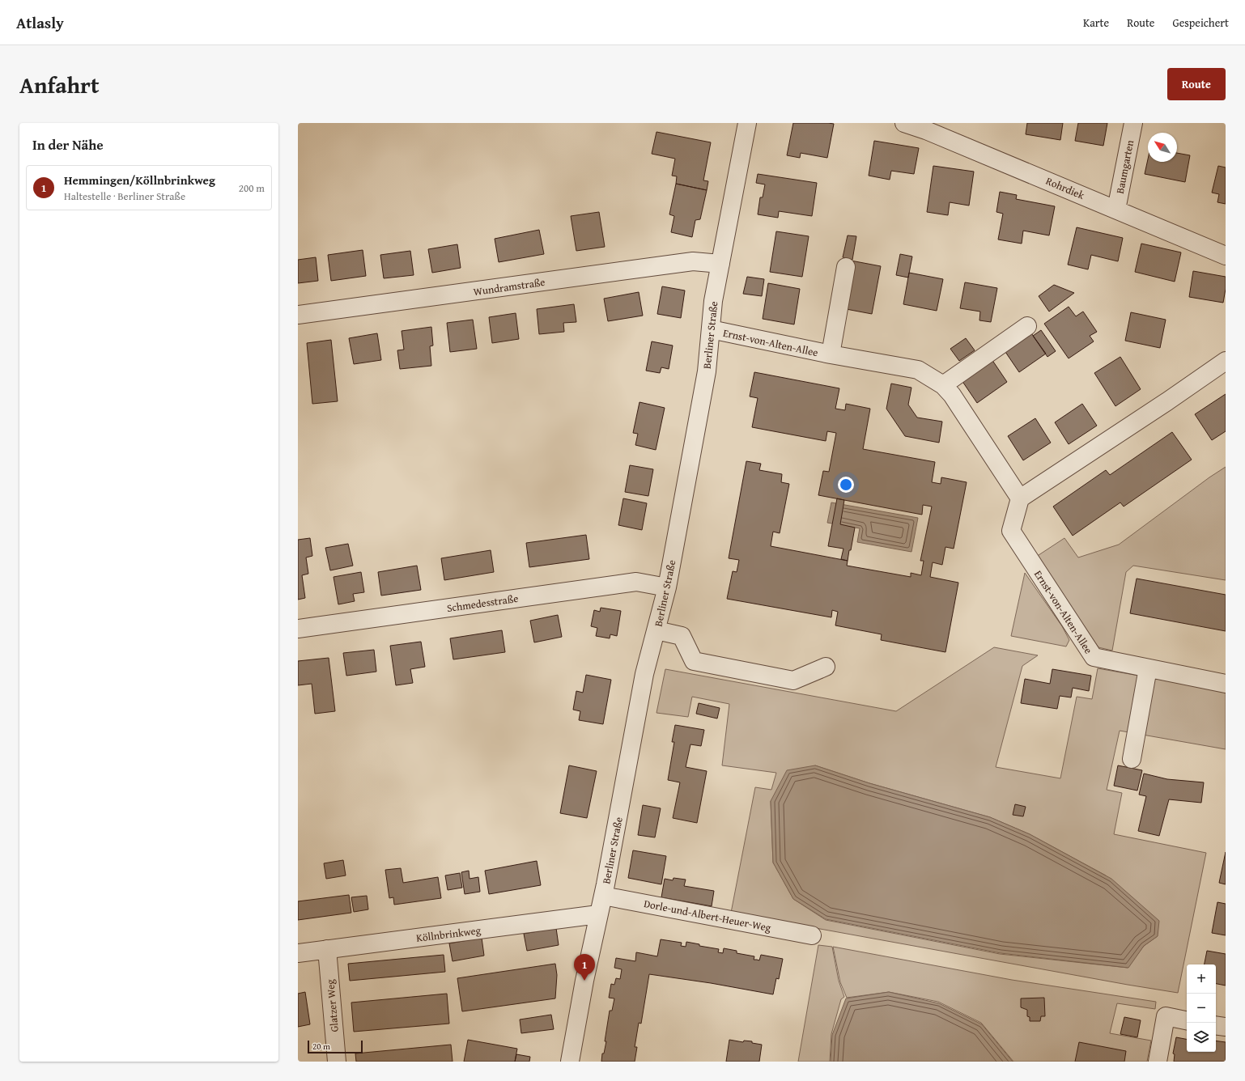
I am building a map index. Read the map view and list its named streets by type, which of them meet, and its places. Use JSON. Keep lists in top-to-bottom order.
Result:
{
  "streets": {
    "street": [
      "Baumgarten",
      "Rohrdiek",
      "Wundramstraße",
      "Berliner Straße",
      "Ernst-von-Alten-Allee",
      "Schmedesstraße",
      "Dorle-und-Albert-Heuer-Weg",
      "Köllnbrinkweg",
      "Glatzer Weg"
    ]
  },
  "crossings": [
    ["Baumgarten", "Rohrdiek"],
    ["Wundramstraße", "Berliner Straße"],
    ["Berliner Straße", "Ernst-von-Alten-Allee"],
    ["Berliner Straße", "Schmedesstraße"],
    ["Berliner Straße", "Dorle-und-Albert-Heuer-Weg"],
    ["Berliner Straße", "Köllnbrinkweg"],
    ["Köllnbrinkweg", "Glatzer Weg"]
  ],
  "scale_bar": "20 m",
  "north": "top left",
  "page": {
    "header": "Atlasly",
    "nav": ["Karte", "Route", "Gespeichert"],
    "title": "Anfahrt",
    "buttons": "Route",
    "heading": "In der Nähe",
    "list": [
      {
        "mark": "1",
        "name": "Hemmingen/Köllnbrinkweg",
        "note": "Haltestelle · Berliner Straße",
        "value": "200 m"
      }
    ],
    "pins": "1",
    "map_buttons": ["+", "−"],
    "scale": "20 m"
  }
}
